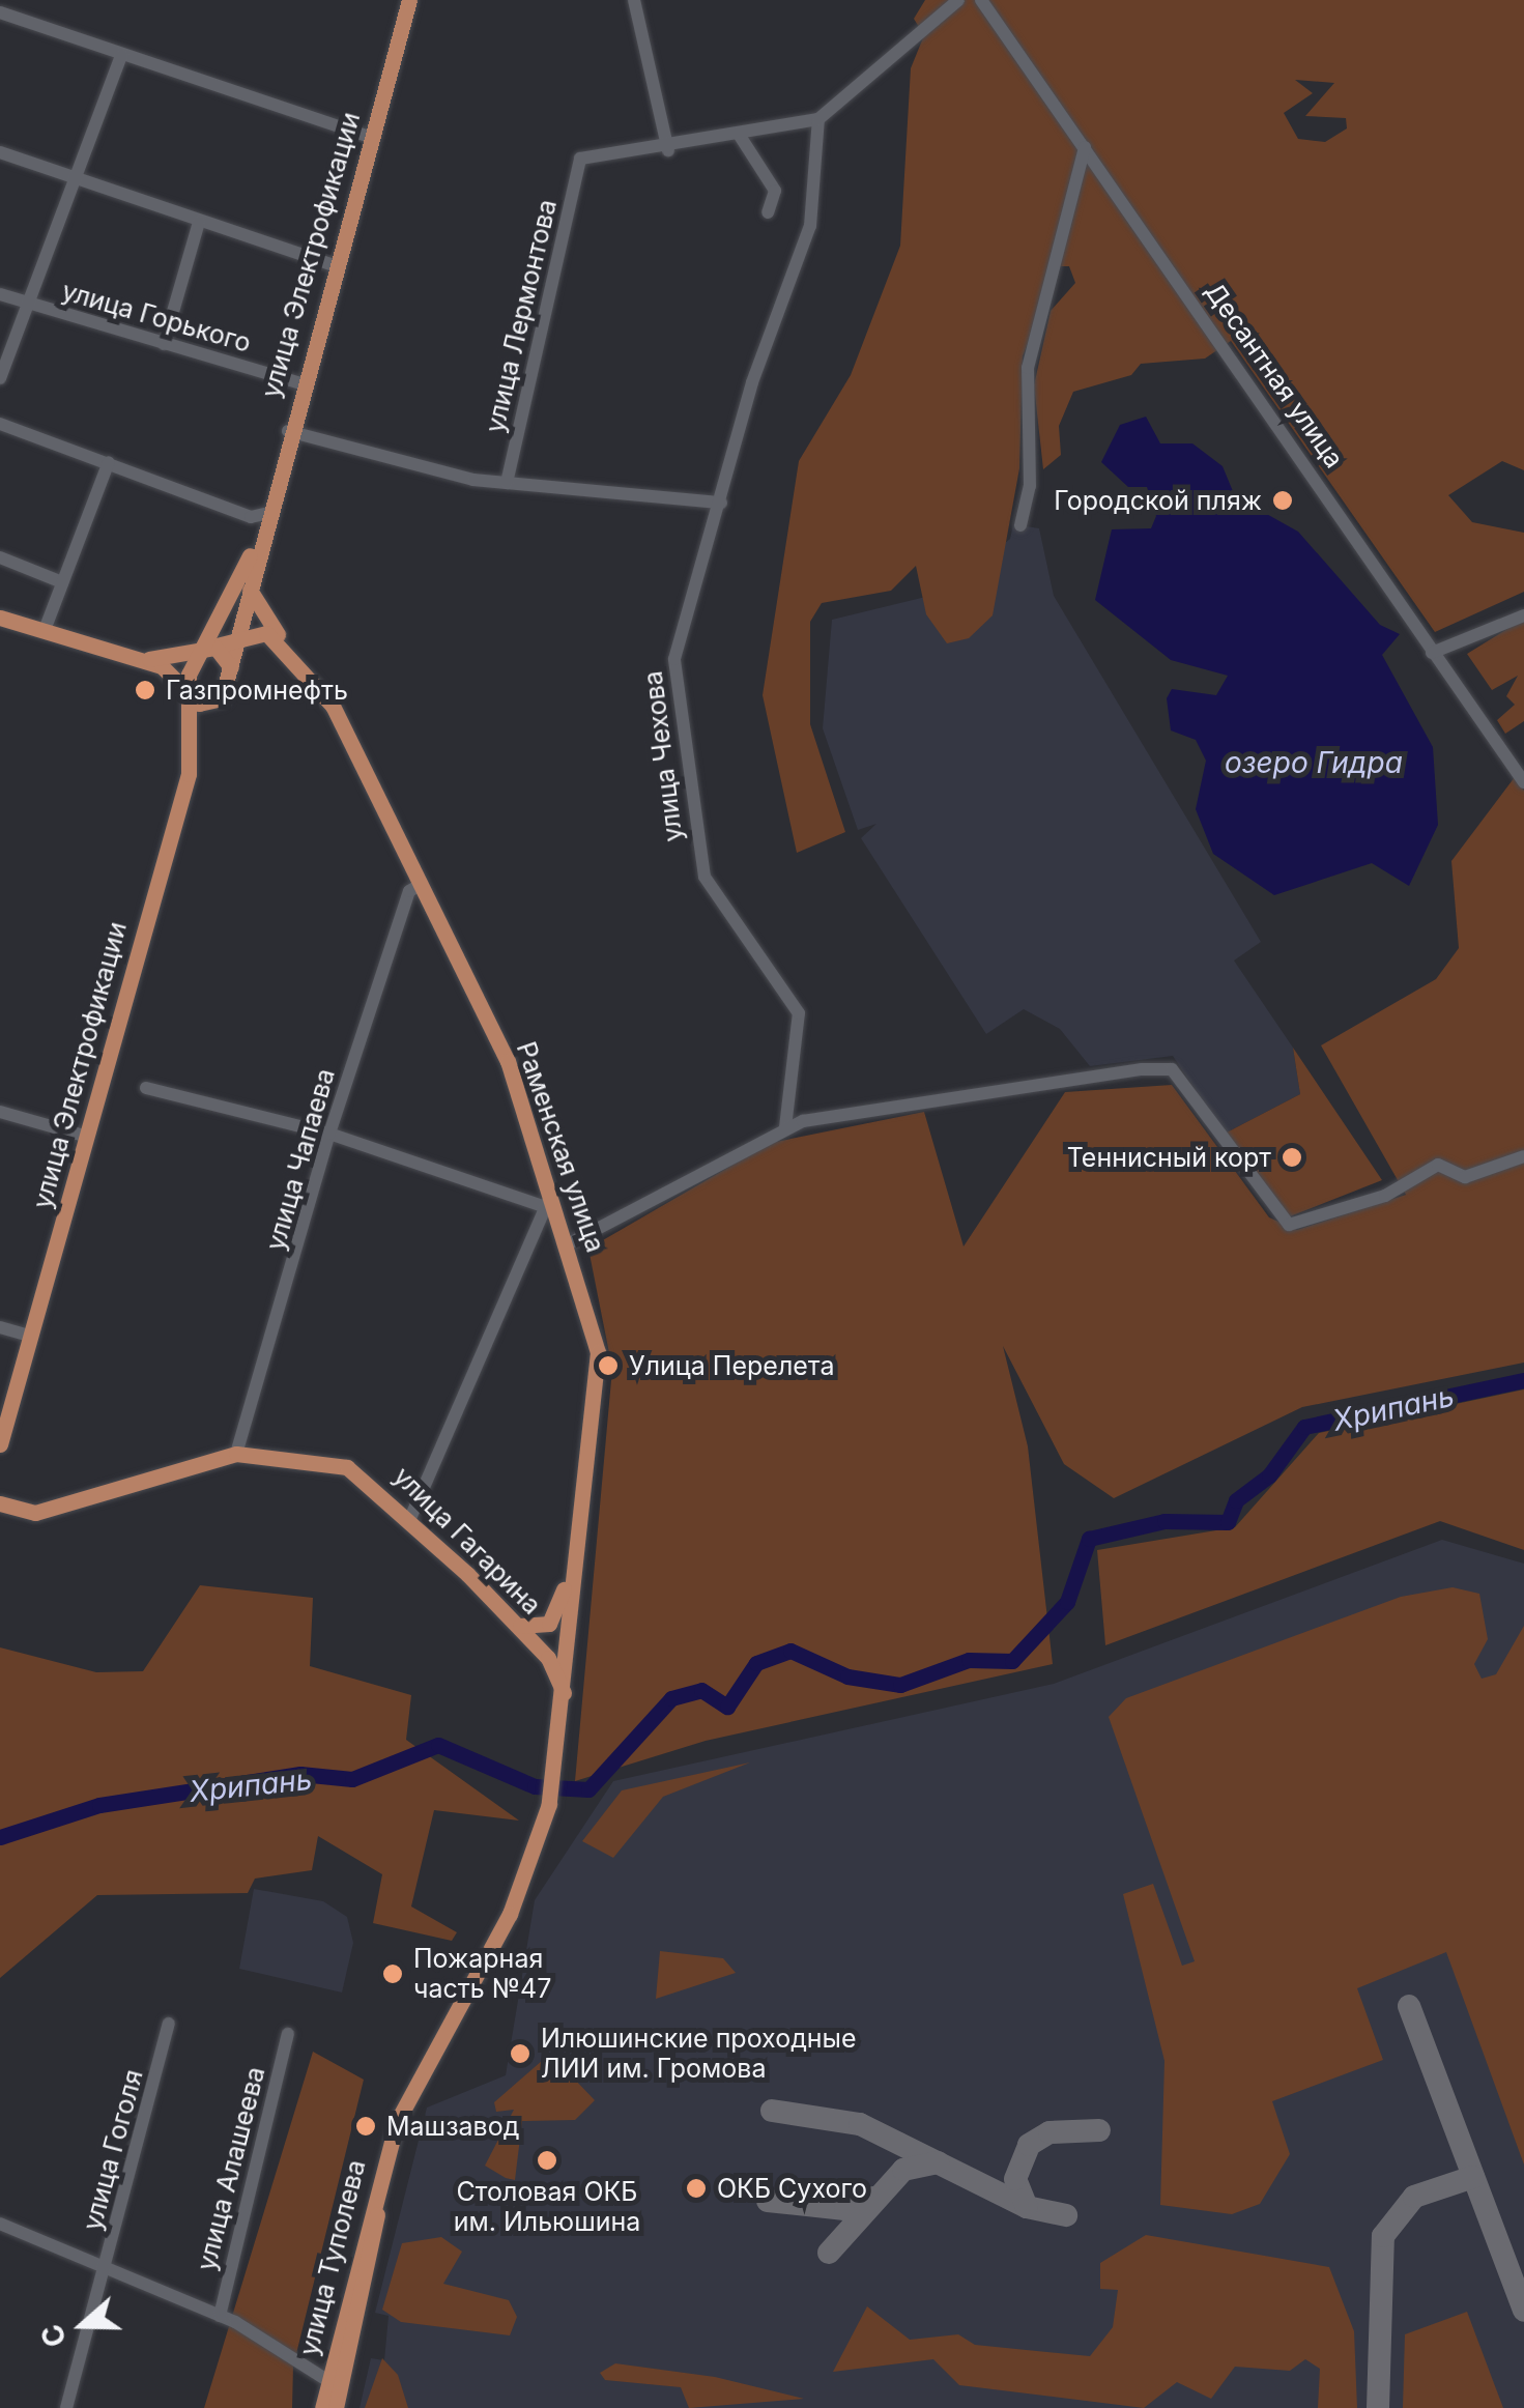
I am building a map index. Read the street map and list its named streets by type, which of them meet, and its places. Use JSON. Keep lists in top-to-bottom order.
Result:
{
  "streets": {
    "main road": [
      "улица Электрофикации",
      "Раменская улица",
      "улица Гагарина",
      "улица Туполева"
    ],
    "street": [
      "улица Лермонтова",
      "улица Горького",
      "Десантная улица",
      "улица Чехова",
      "улица Чапаева",
      "улица Гоголя",
      "улица Алашеева"
    ]
  },
  "crossings": [
    ["улица Электрофикации", "улица Горького"],
    ["Раменская улица", "улица Чапаева"],
    ["Раменская улица", "улица Гагарина"],
    ["Раменская улица", "улица Туполева"],
    ["улица Чапаева", "улица Гагарина"]
  ],
  "water": ["озеро Гидра", "Хрипань"],
  "places": [
    "Городской пляж",
    "Газпромнефть",
    "Теннисный корт",
    "Улица Перелета",
    "Пожарная часть №47",
    "Илюшинские проходные ЛИИ им. Громова",
    "Машзавод",
    "Столовая ОКБ им. Ильюшина",
    "ОКБ Сухого"
  ],
  "north": "left"
}
